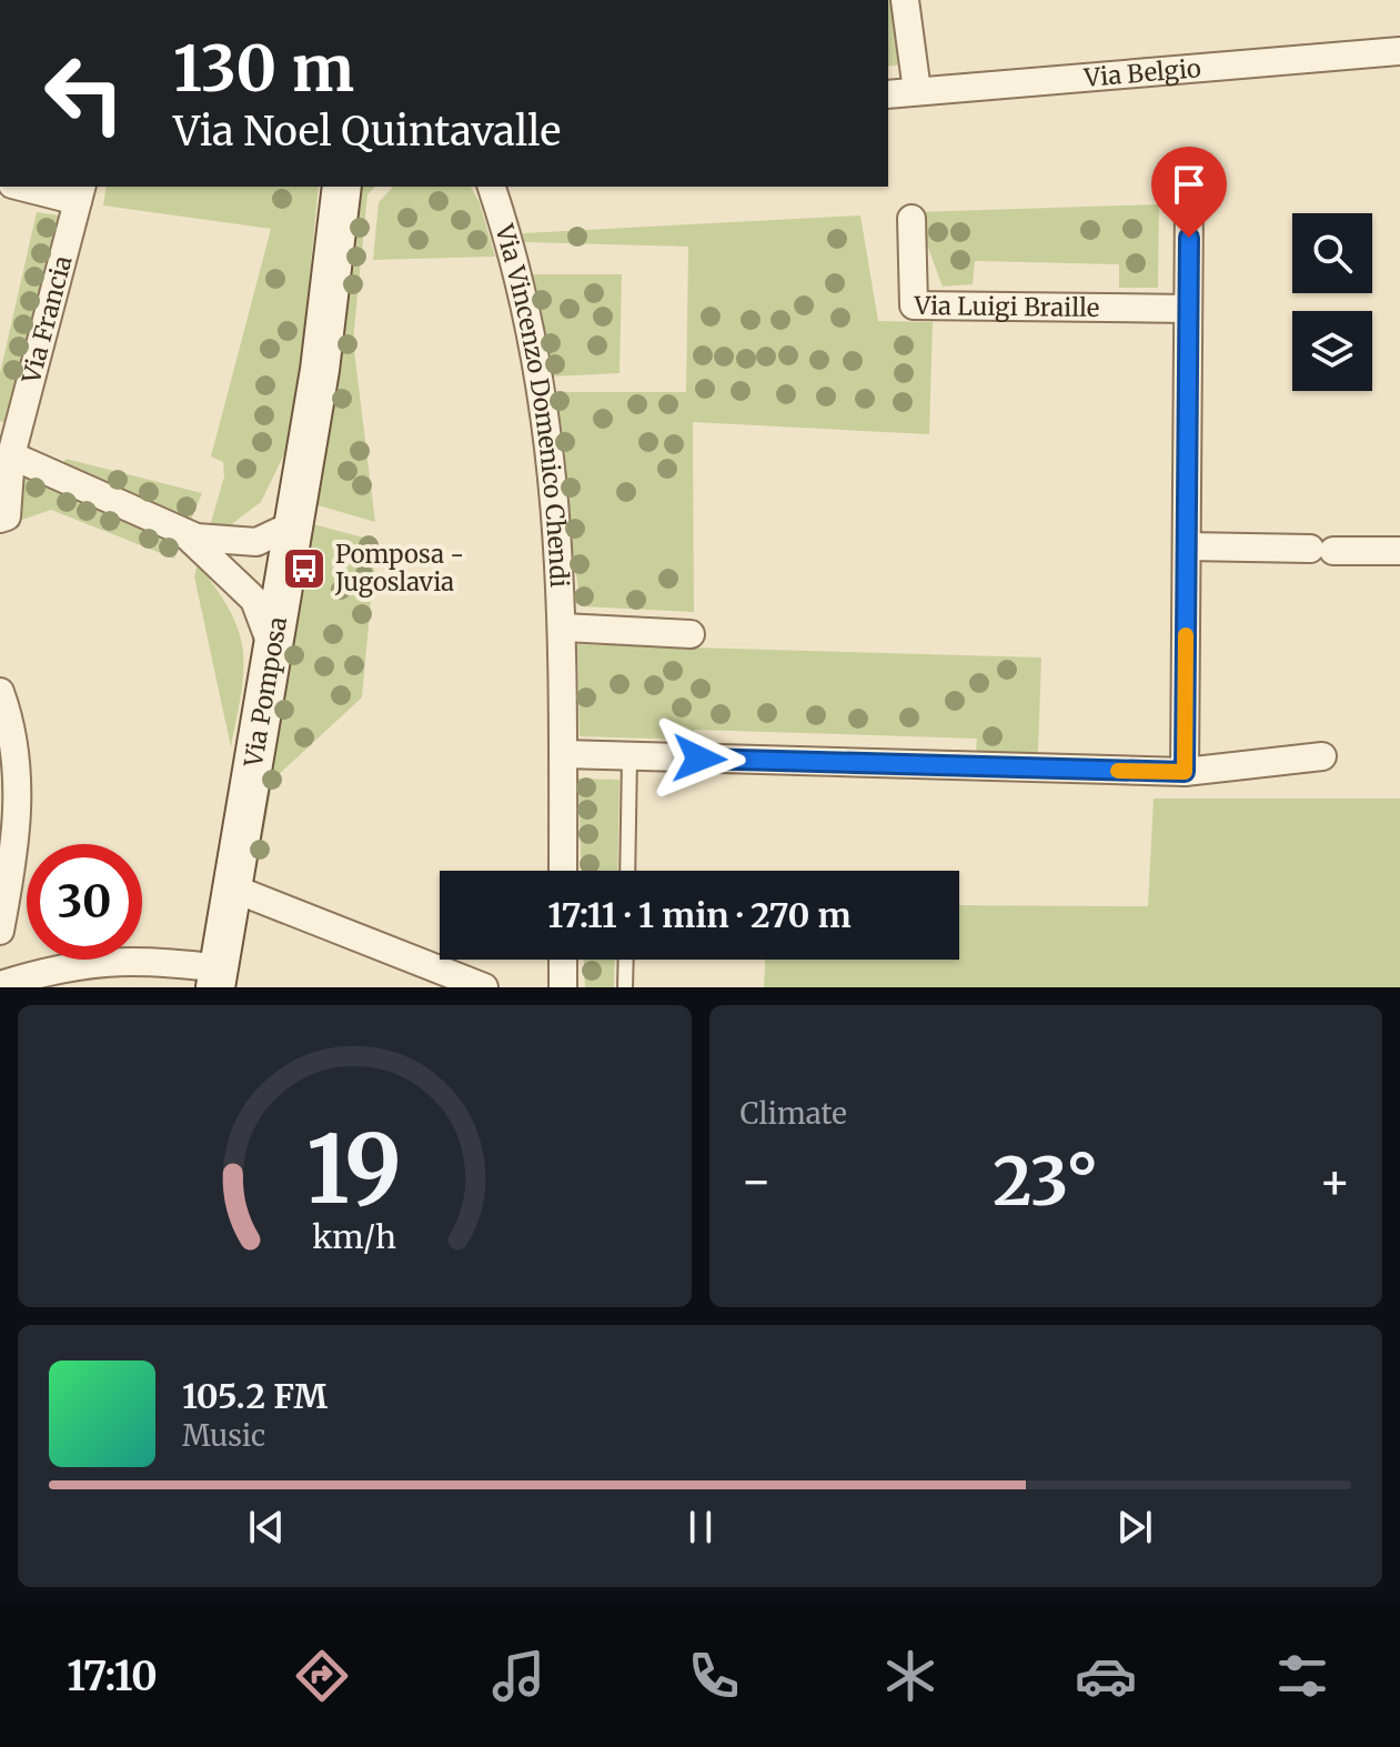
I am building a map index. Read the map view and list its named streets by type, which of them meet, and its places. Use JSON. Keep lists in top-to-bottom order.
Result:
{
  "streets": {
    "main road": ["Via Pomposa"],
    "street": [
      "Via Belgio",
      "Via Luigi Braille",
      "Via Francia",
      "Via Vincenzo Domenico Chendi"
    ]
  },
  "places": {
    "bus stop": ["Pomposa - Jugoslavia"]
  },
  "page": {
    "turn": ["130 m", "Via Noel Quintavalle"],
    "limit": "30",
    "trip": "17:11 · 1 min · 270 m",
    "tile": "Climate",
    "heat": ["−", "23°", "+"],
    "song": ["105.2 FM", "Music"],
    "tabs": "17:10",
    "gauge": ["19", "km/h"]
  }
}
